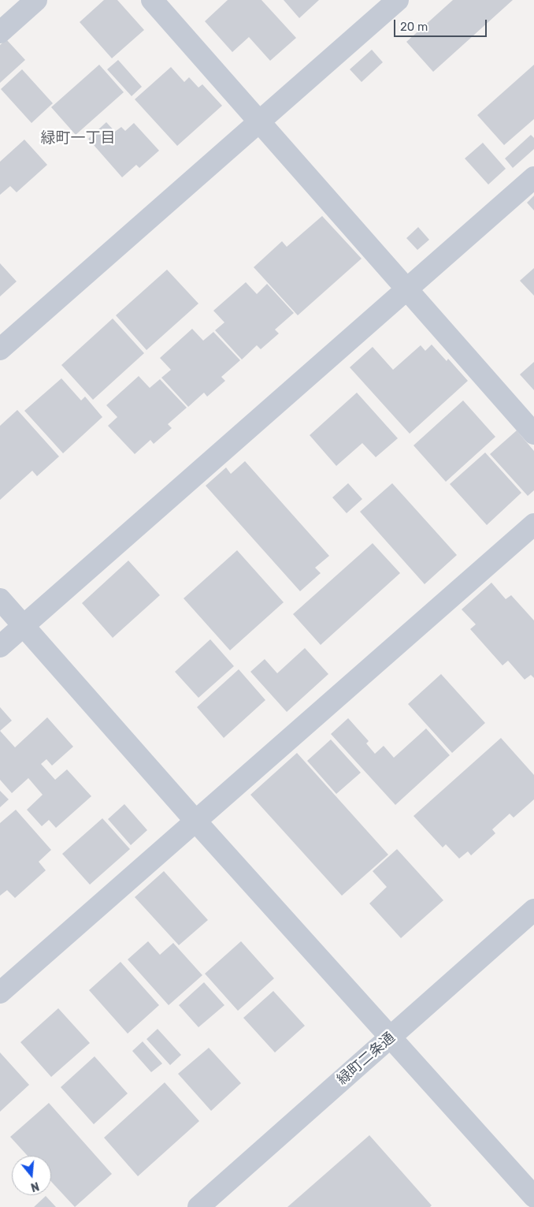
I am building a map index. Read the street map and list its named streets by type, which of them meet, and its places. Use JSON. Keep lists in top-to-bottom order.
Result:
{
  "streets": {
    "street": ["緑町二条通"]
  },
  "districts": ["緑町一丁目"],
  "scale_bar": "20 m",
  "north": "bottom"
}
